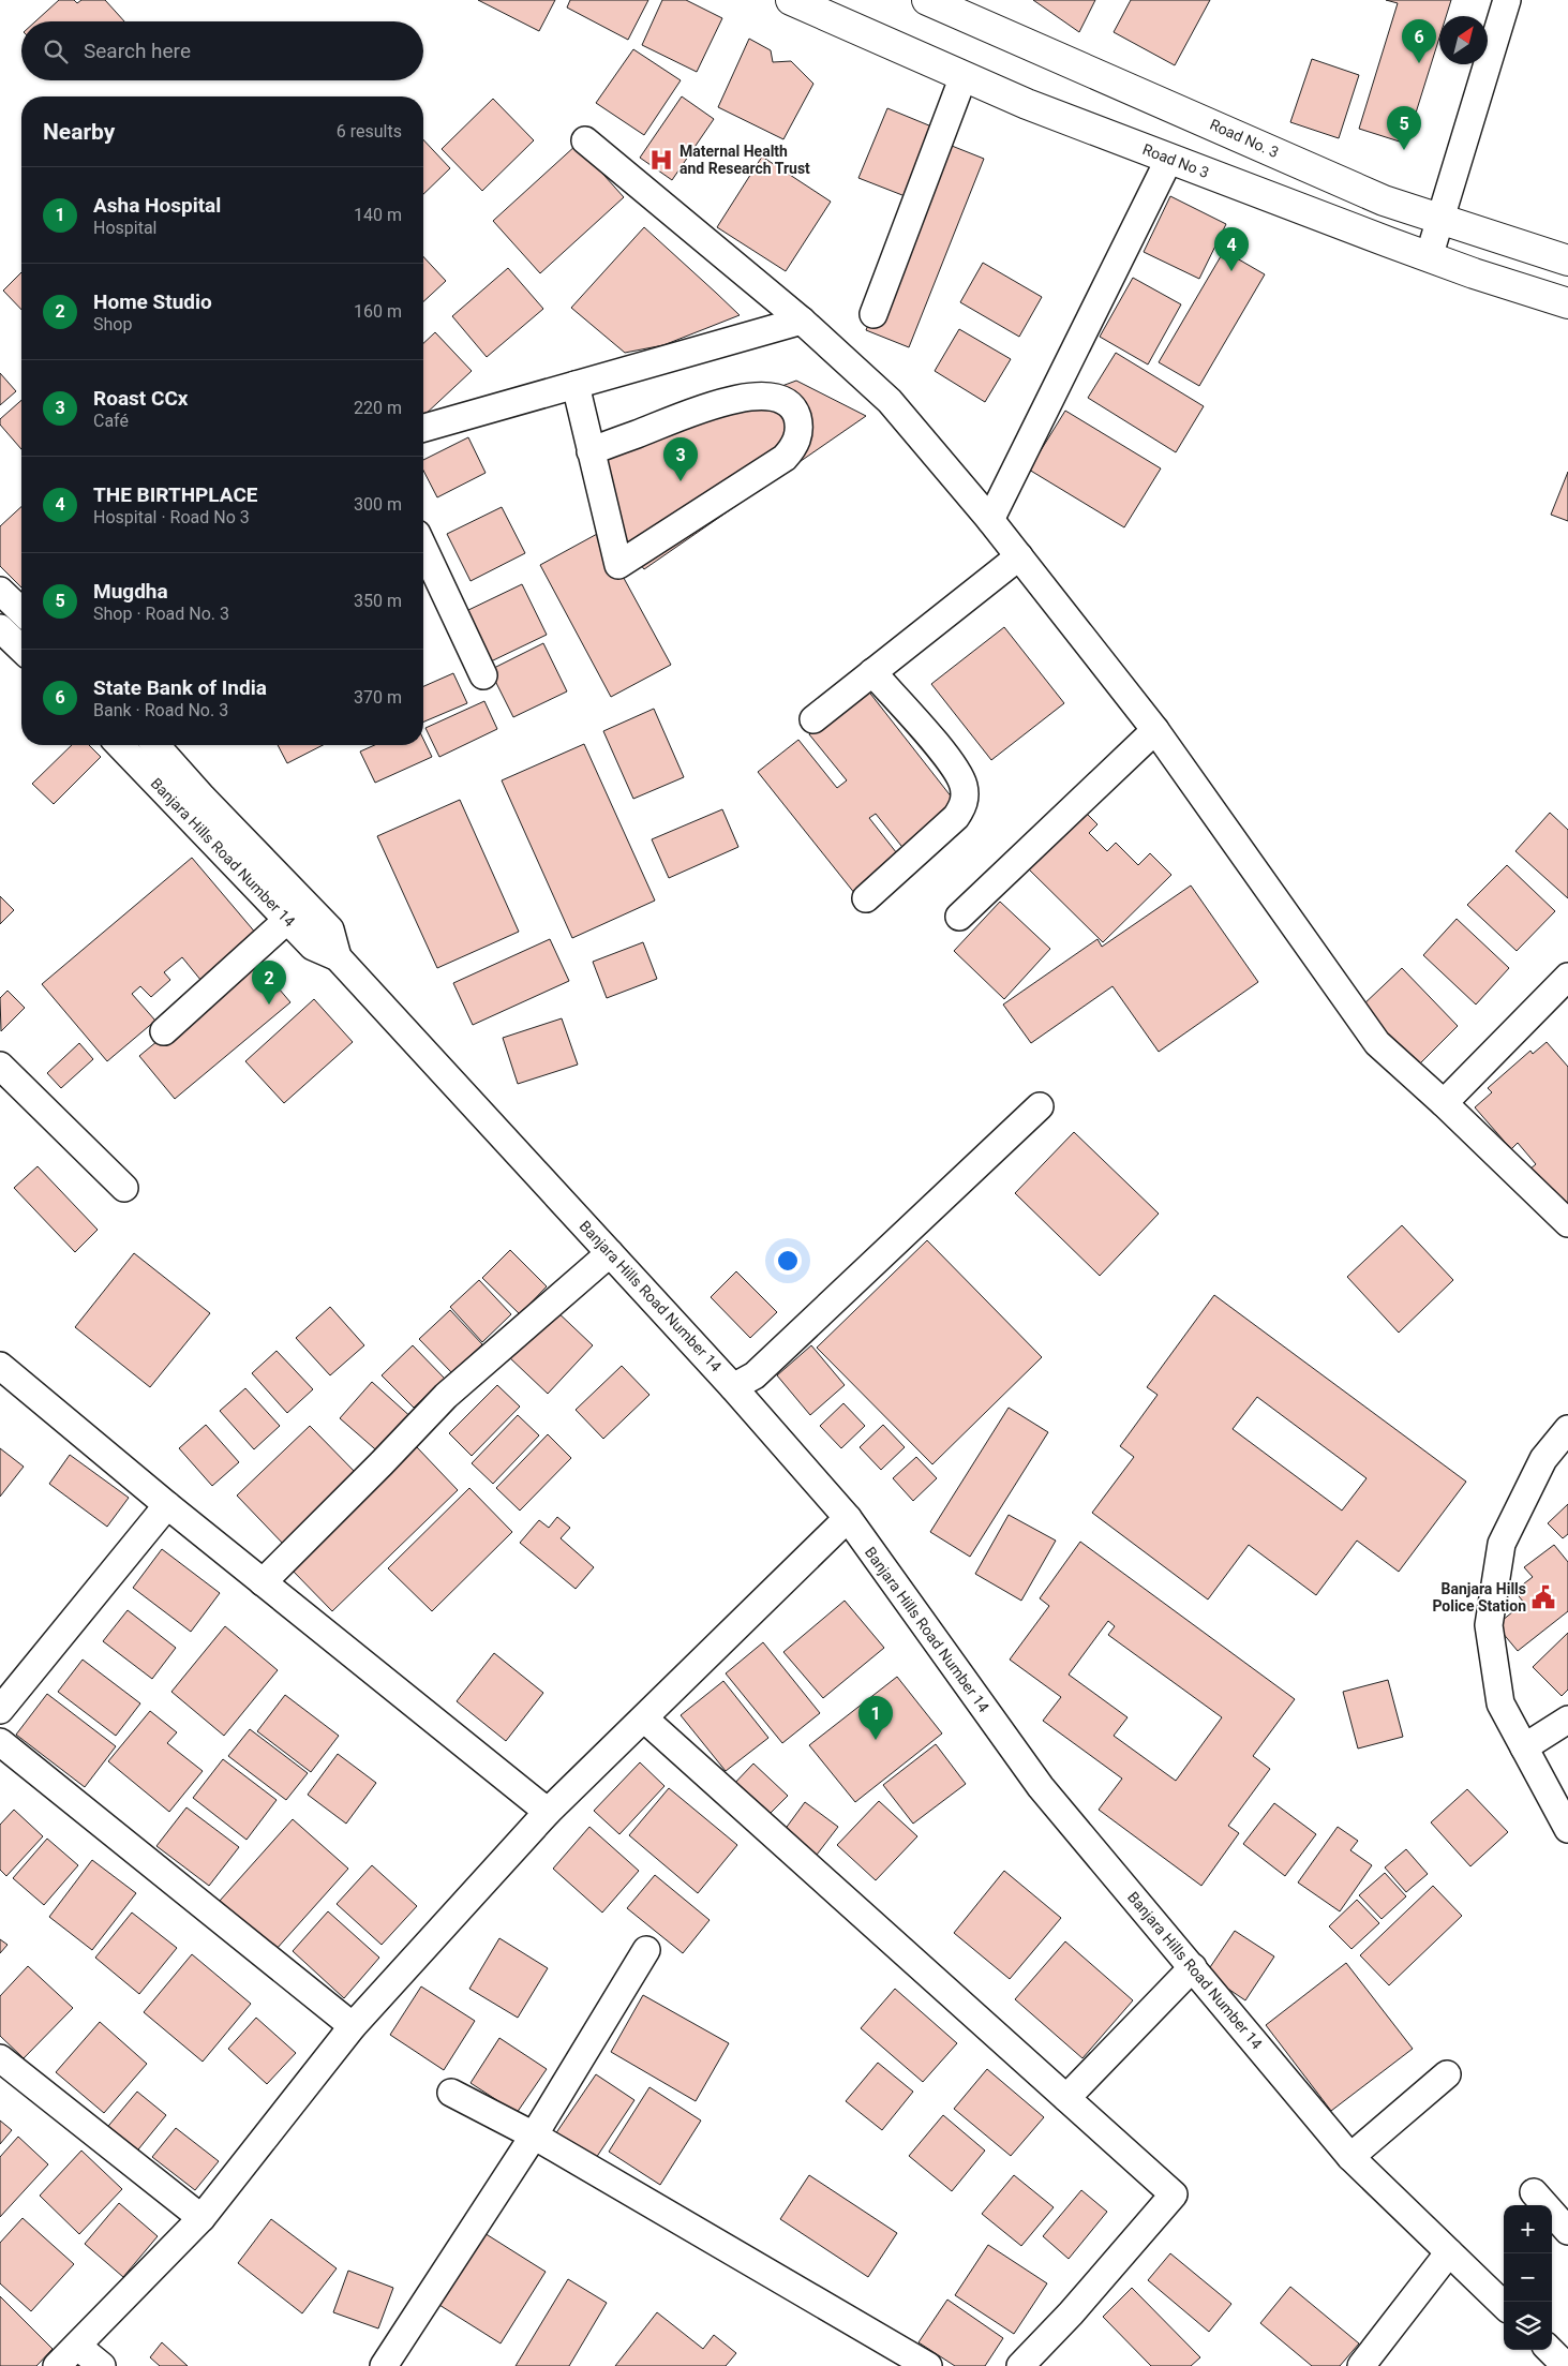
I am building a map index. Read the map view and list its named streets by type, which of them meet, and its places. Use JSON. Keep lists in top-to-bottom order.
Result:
{
  "streets": {
    "main road": ["Road No. 3", "Road No 3"],
    "street": ["Banjara Hills Road Number 14"]
  },
  "places": {
    "hospital": ["Maternal Health and Research Trust"],
    "public building": ["Banjara Hills Police Station"]
  },
  "north": "top right",
  "page": {
    "pins": [
      "6",
      "5",
      "4",
      "3",
      "2",
      "1"
    ],
    "search": "Search here",
    "heading": ["Nearby", "6 results"],
    "list": [
      {
        "mark": "1",
        "name": "Asha Hospital",
        "note": "Hospital",
        "value": "140 m"
      },
      {
        "mark": "2",
        "name": "Home Studio",
        "note": "Shop",
        "value": "160 m"
      },
      {
        "mark": "3",
        "name": "Roast CCx",
        "note": "Café",
        "value": "220 m"
      },
      {
        "mark": "4",
        "name": "THE BIRTHPLACE",
        "note": "Hospital · Road No 3",
        "value": "300 m"
      },
      {
        "mark": "5",
        "name": "Mugdha",
        "note": "Shop · Road No. 3",
        "value": "350 m"
      },
      {
        "mark": "6",
        "name": "State Bank of India",
        "note": "Bank · Road No. 3",
        "value": "370 m"
      }
    ],
    "map_buttons": ["+", "−"]
  }
}
